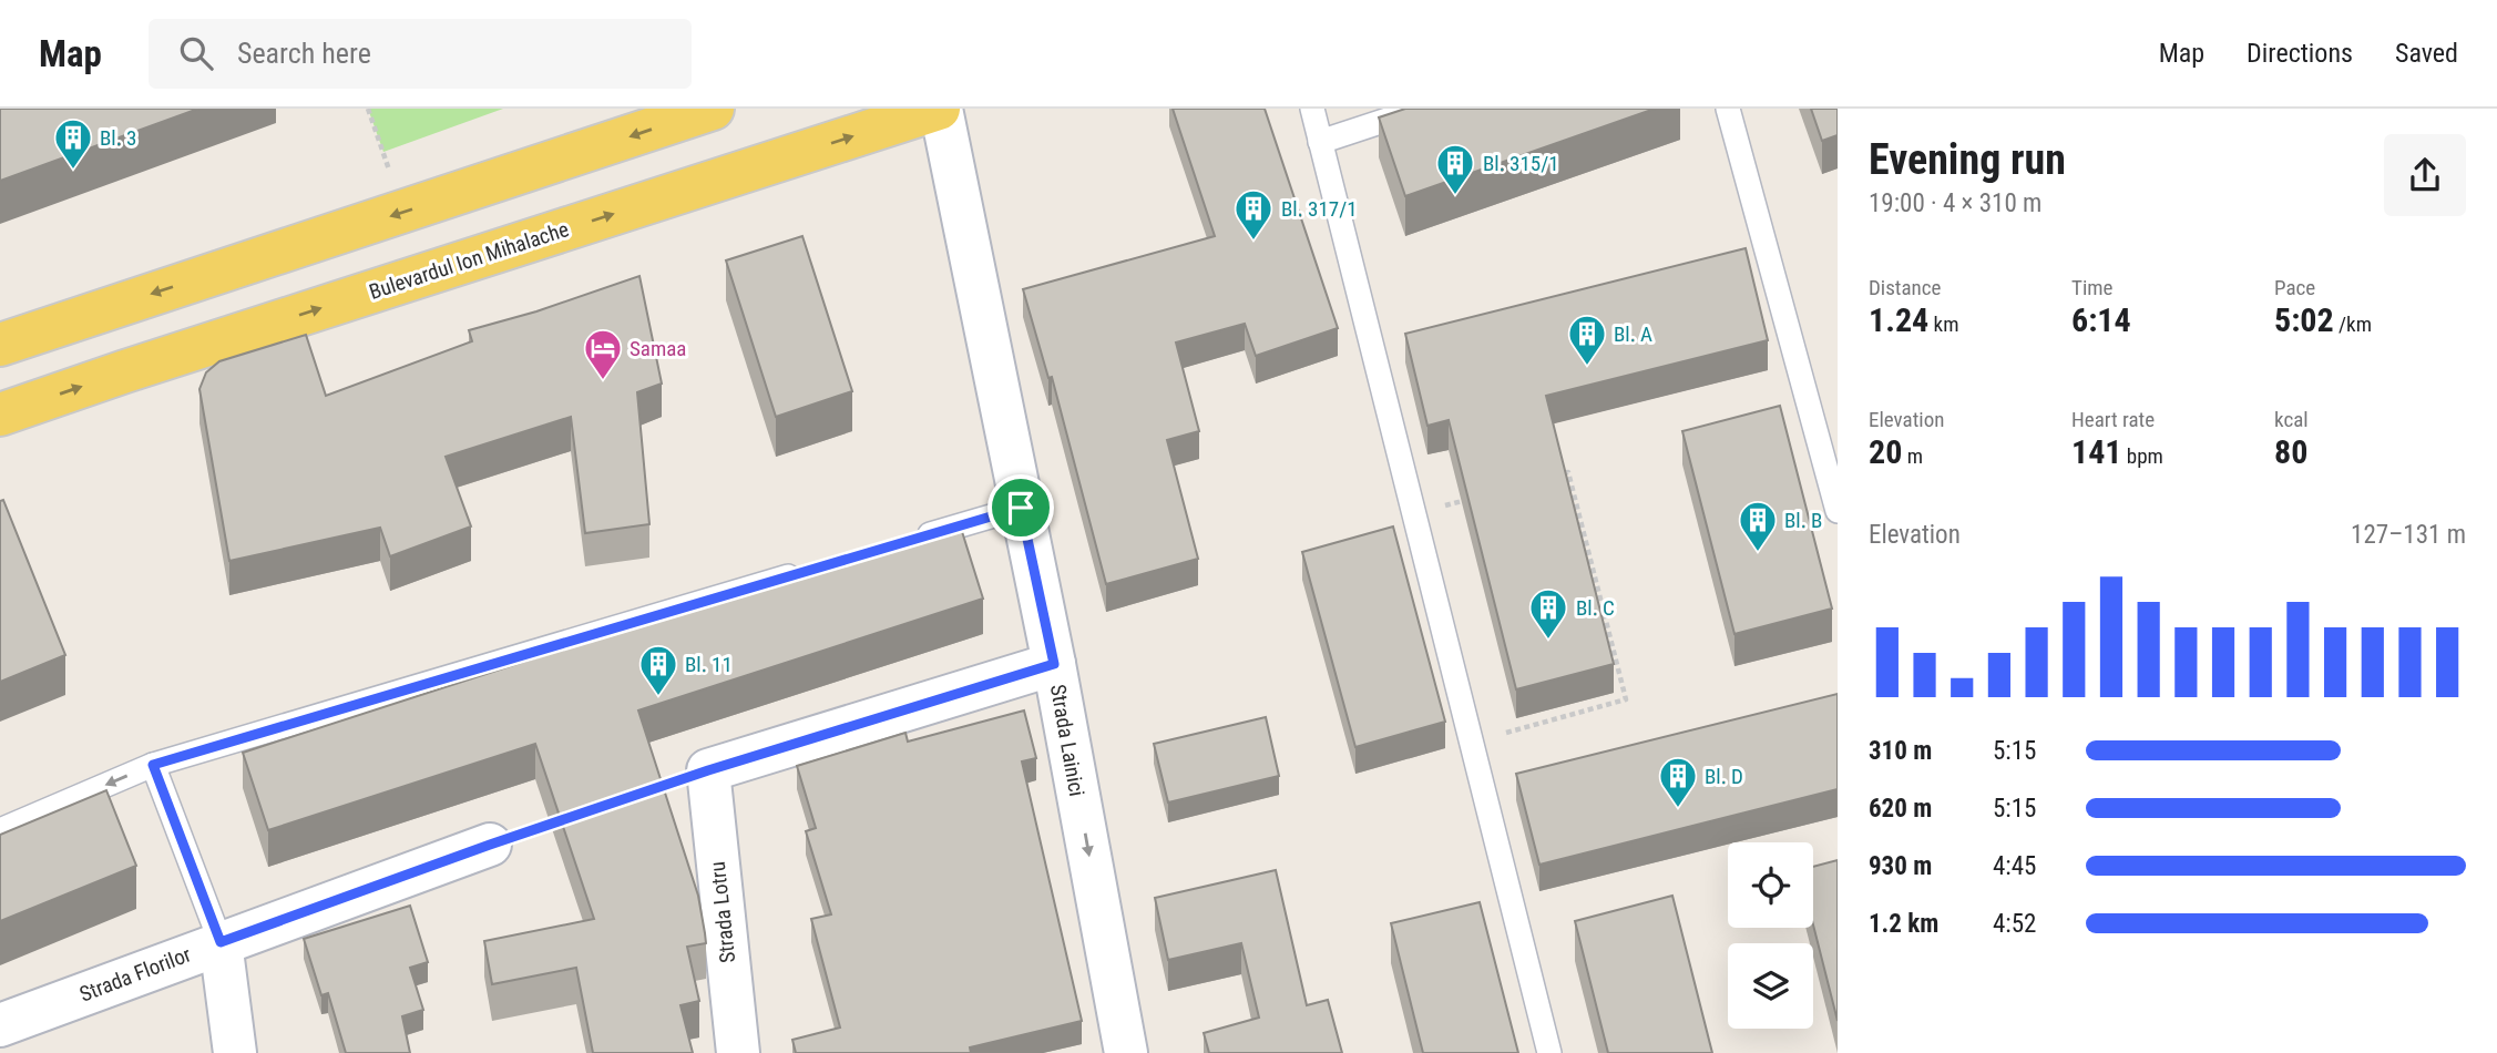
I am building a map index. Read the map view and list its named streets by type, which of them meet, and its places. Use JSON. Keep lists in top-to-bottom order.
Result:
{
  "streets": {
    "main road": ["Bulevardul Ion Mihalache"],
    "street": ["Strada Lainici", "Strada Lotru", "Strada Florilor"]
  },
  "crossings": [
    ["Bulevardul Ion Mihalache", "Strada Lainici"],
    ["Strada Lainici", "Strada Lotru"]
  ],
  "one_way": ["Strada Lainici"],
  "places": {
    "building": [
      "Bl. 3",
      "Bl. 315/1",
      "Bl. 317/1",
      "Bl. A",
      "Bl. B",
      "Bl. C",
      "Bl. 11",
      "Bl. D"
    ],
    "hotel": ["Samaa"]
  },
  "page": {
    "header": "Map",
    "search": "Search here",
    "nav": ["Map", "Directions", "Saved"],
    "heading": ["Evening run", "19:00 · 4 × 310 m"],
    "stats": [
      ["Distance", "1.24 km"],
      ["Time", "6:14"],
      ["Pace", "5:02 /km"],
      ["Elevation", "20 m"],
      ["Heart rate", "141 bpm"],
      ["kcal", "80"]
    ],
    "chart": ["Elevation", "127–131 m"],
    "list": [
      {
        "name": "310 m",
        "note": "5:15"
      },
      {
        "name": "620 m",
        "note": "5:15"
      },
      {
        "name": "930 m",
        "note": "4:45"
      },
      {
        "name": "1.2 km",
        "note": "4:52"
      }
    ]
  }
}
